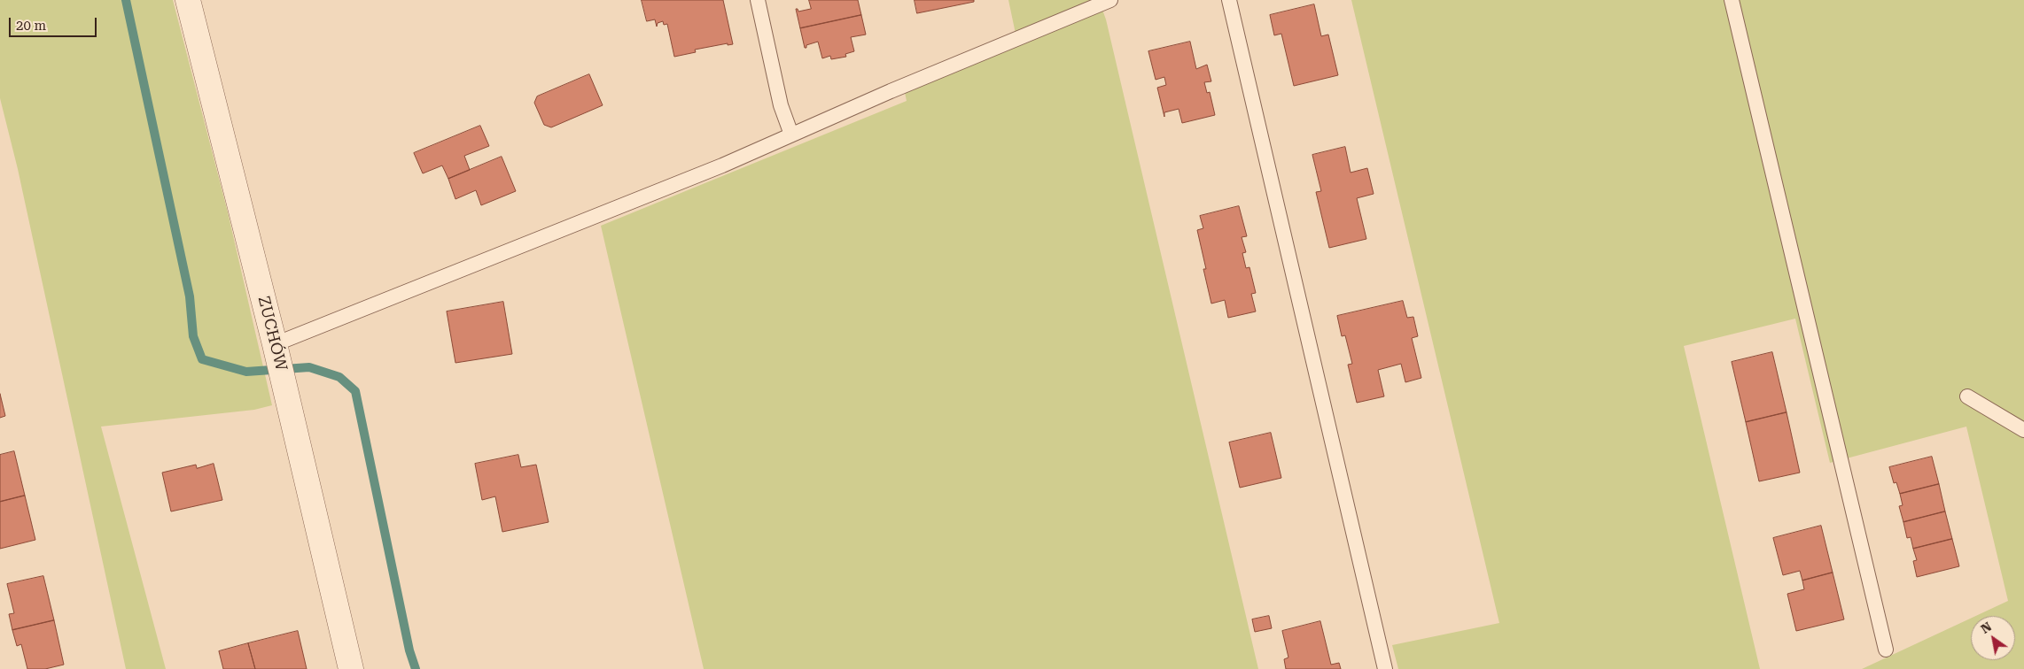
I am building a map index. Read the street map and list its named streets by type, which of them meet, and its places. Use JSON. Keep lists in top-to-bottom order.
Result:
{
  "streets": {
    "street": ["ZUCHÓW"]
  },
  "scale_bar": "20 m",
  "north": "top left"
}
